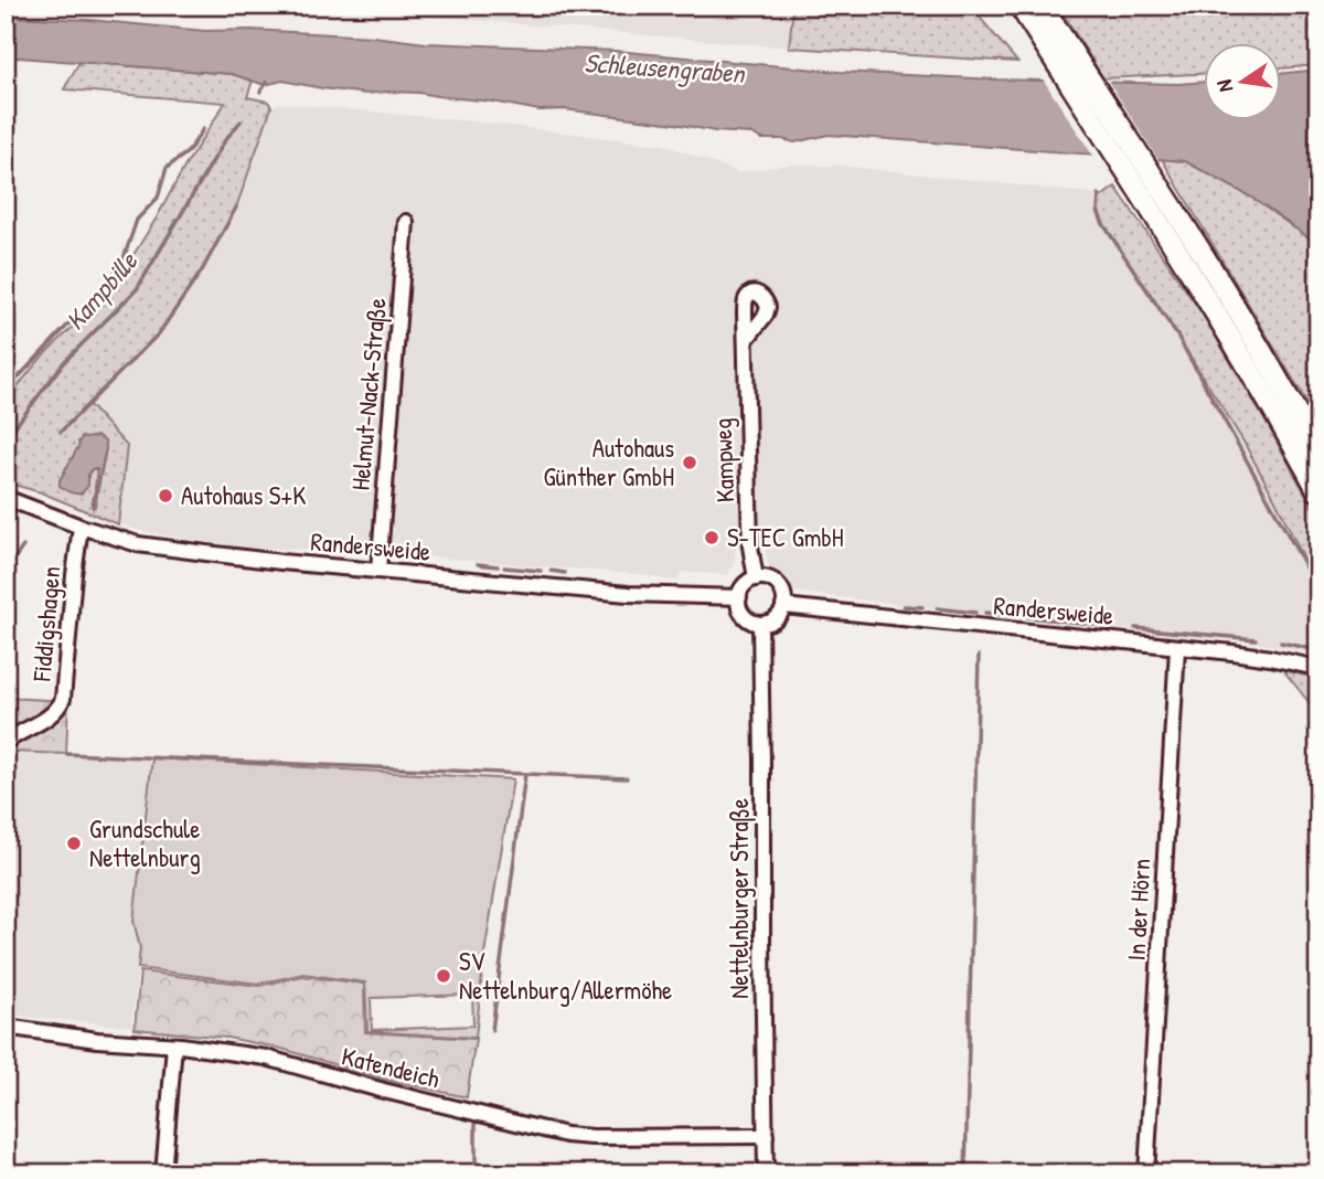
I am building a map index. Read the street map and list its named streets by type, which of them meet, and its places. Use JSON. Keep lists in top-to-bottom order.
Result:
{
  "streets": {
    "street": [
      "Helmut-Nack-Straße",
      "Kampweg",
      "Randersweide",
      "Fiddigshagen",
      "Nettelnburger Straße",
      "In der Hörn",
      "Katendeich"
    ]
  },
  "crossings": [
    ["Helmut-Nack-Straße", "Randersweide"],
    ["Kampweg", "Randersweide"],
    ["Kampweg", "Nettelnburger Straße"],
    ["Randersweide", "Fiddigshagen"],
    ["Randersweide", "Nettelnburger Straße"],
    ["Randersweide", "In der Hörn"],
    ["Nettelnburger Straße", "Katendeich"]
  ],
  "water": ["Schleusengraben", "Kampbille"],
  "places": [
    "Autohaus Günther GmbH",
    "Autohaus S+K",
    "S-TEC GmbH",
    "Grundschule Nettelnburg",
    "SV Nettelnburg/Allermöhe"
  ],
  "north": "left"
}
